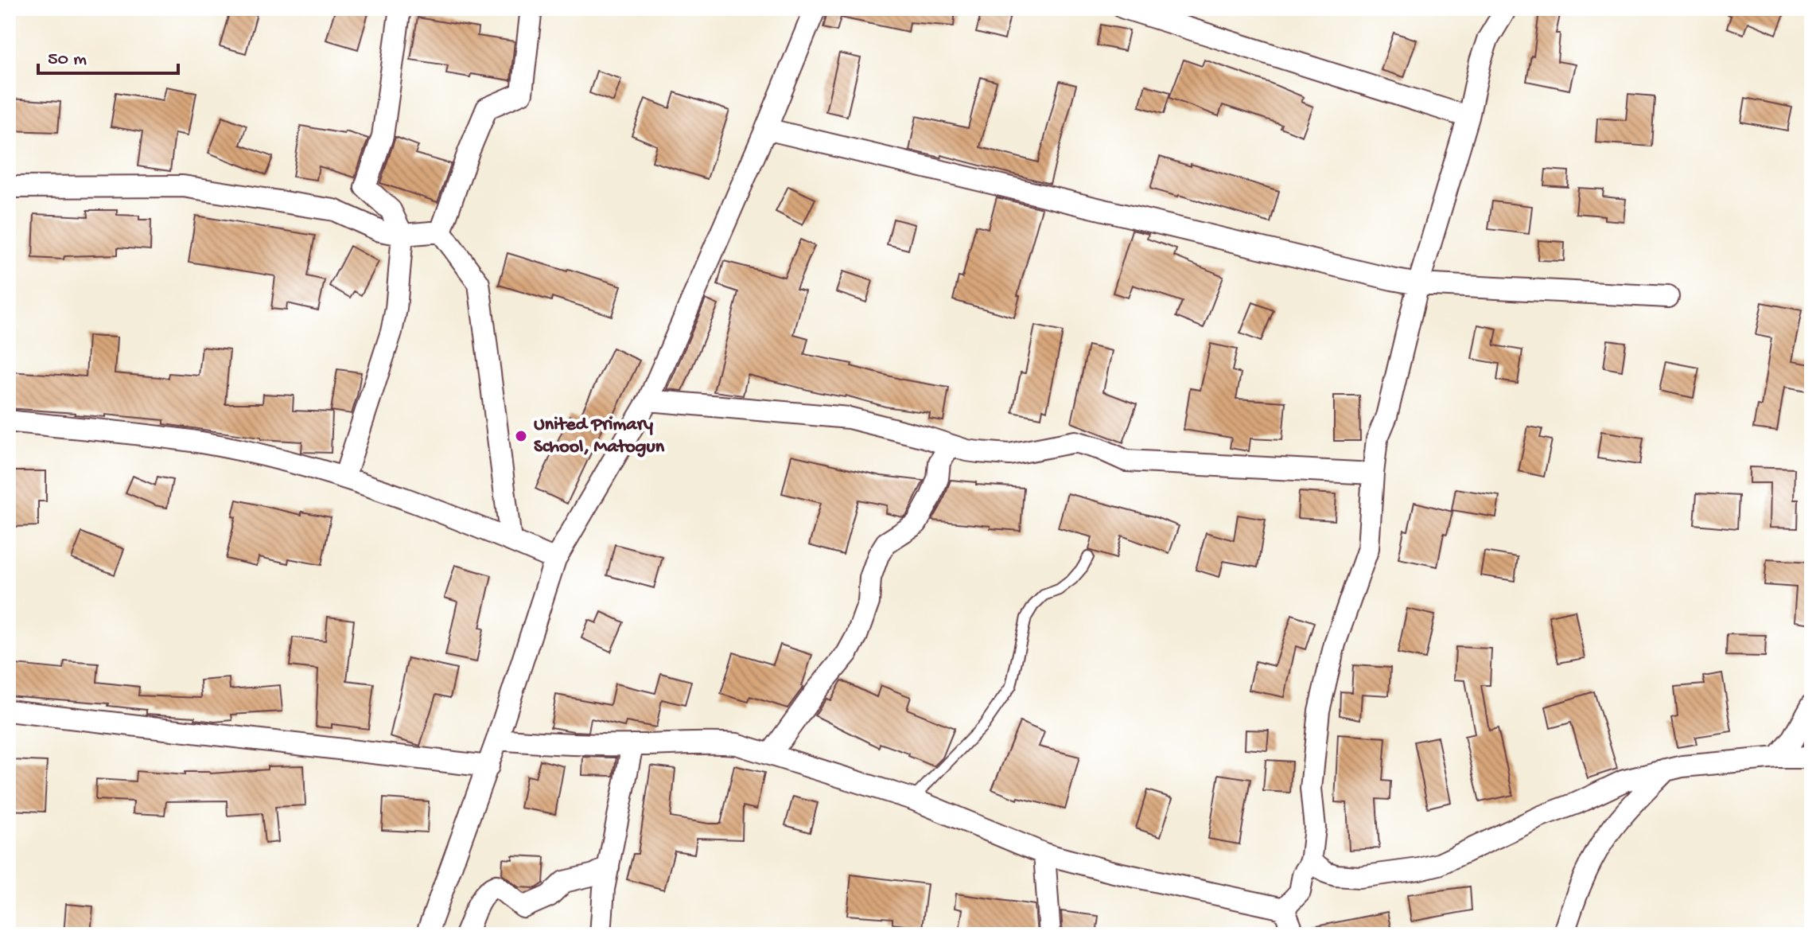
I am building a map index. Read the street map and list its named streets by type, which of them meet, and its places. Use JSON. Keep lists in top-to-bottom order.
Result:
{
  "places": ["United Primary School, Matogun"],
  "scale_bar": "50 m"
}
